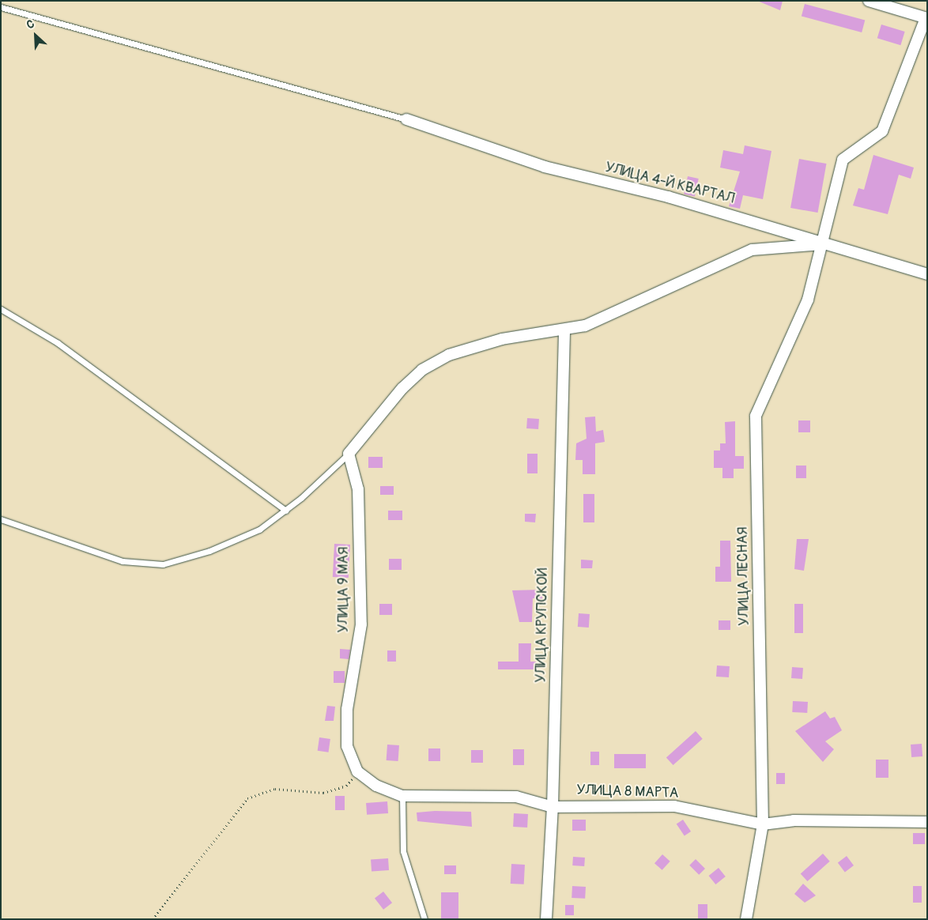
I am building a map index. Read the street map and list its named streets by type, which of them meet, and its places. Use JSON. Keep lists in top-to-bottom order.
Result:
{
  "streets": {
    "street": [
      "УЛИЦА 4-Й КВАРТАЛ",
      "УЛИЦА ЛЕСНАЯ",
      "УЛИЦА 9 МАЯ",
      "УЛИЦА КРУПСКОЙ",
      "УЛИЦА 8 МАРТА"
    ]
  },
  "crossings": [
    ["УЛИЦА 4-Й КВАРТАЛ", "УЛИЦА ЛЕСНАЯ"],
    ["УЛИЦА ЛЕСНАЯ", "УЛИЦА 8 МАРТА"],
    ["УЛИЦА 9 МАЯ", "УЛИЦА 8 МАРТА"],
    ["УЛИЦА КРУПСКОЙ", "УЛИЦА 8 МАРТА"]
  ],
  "north": "top left"
}
